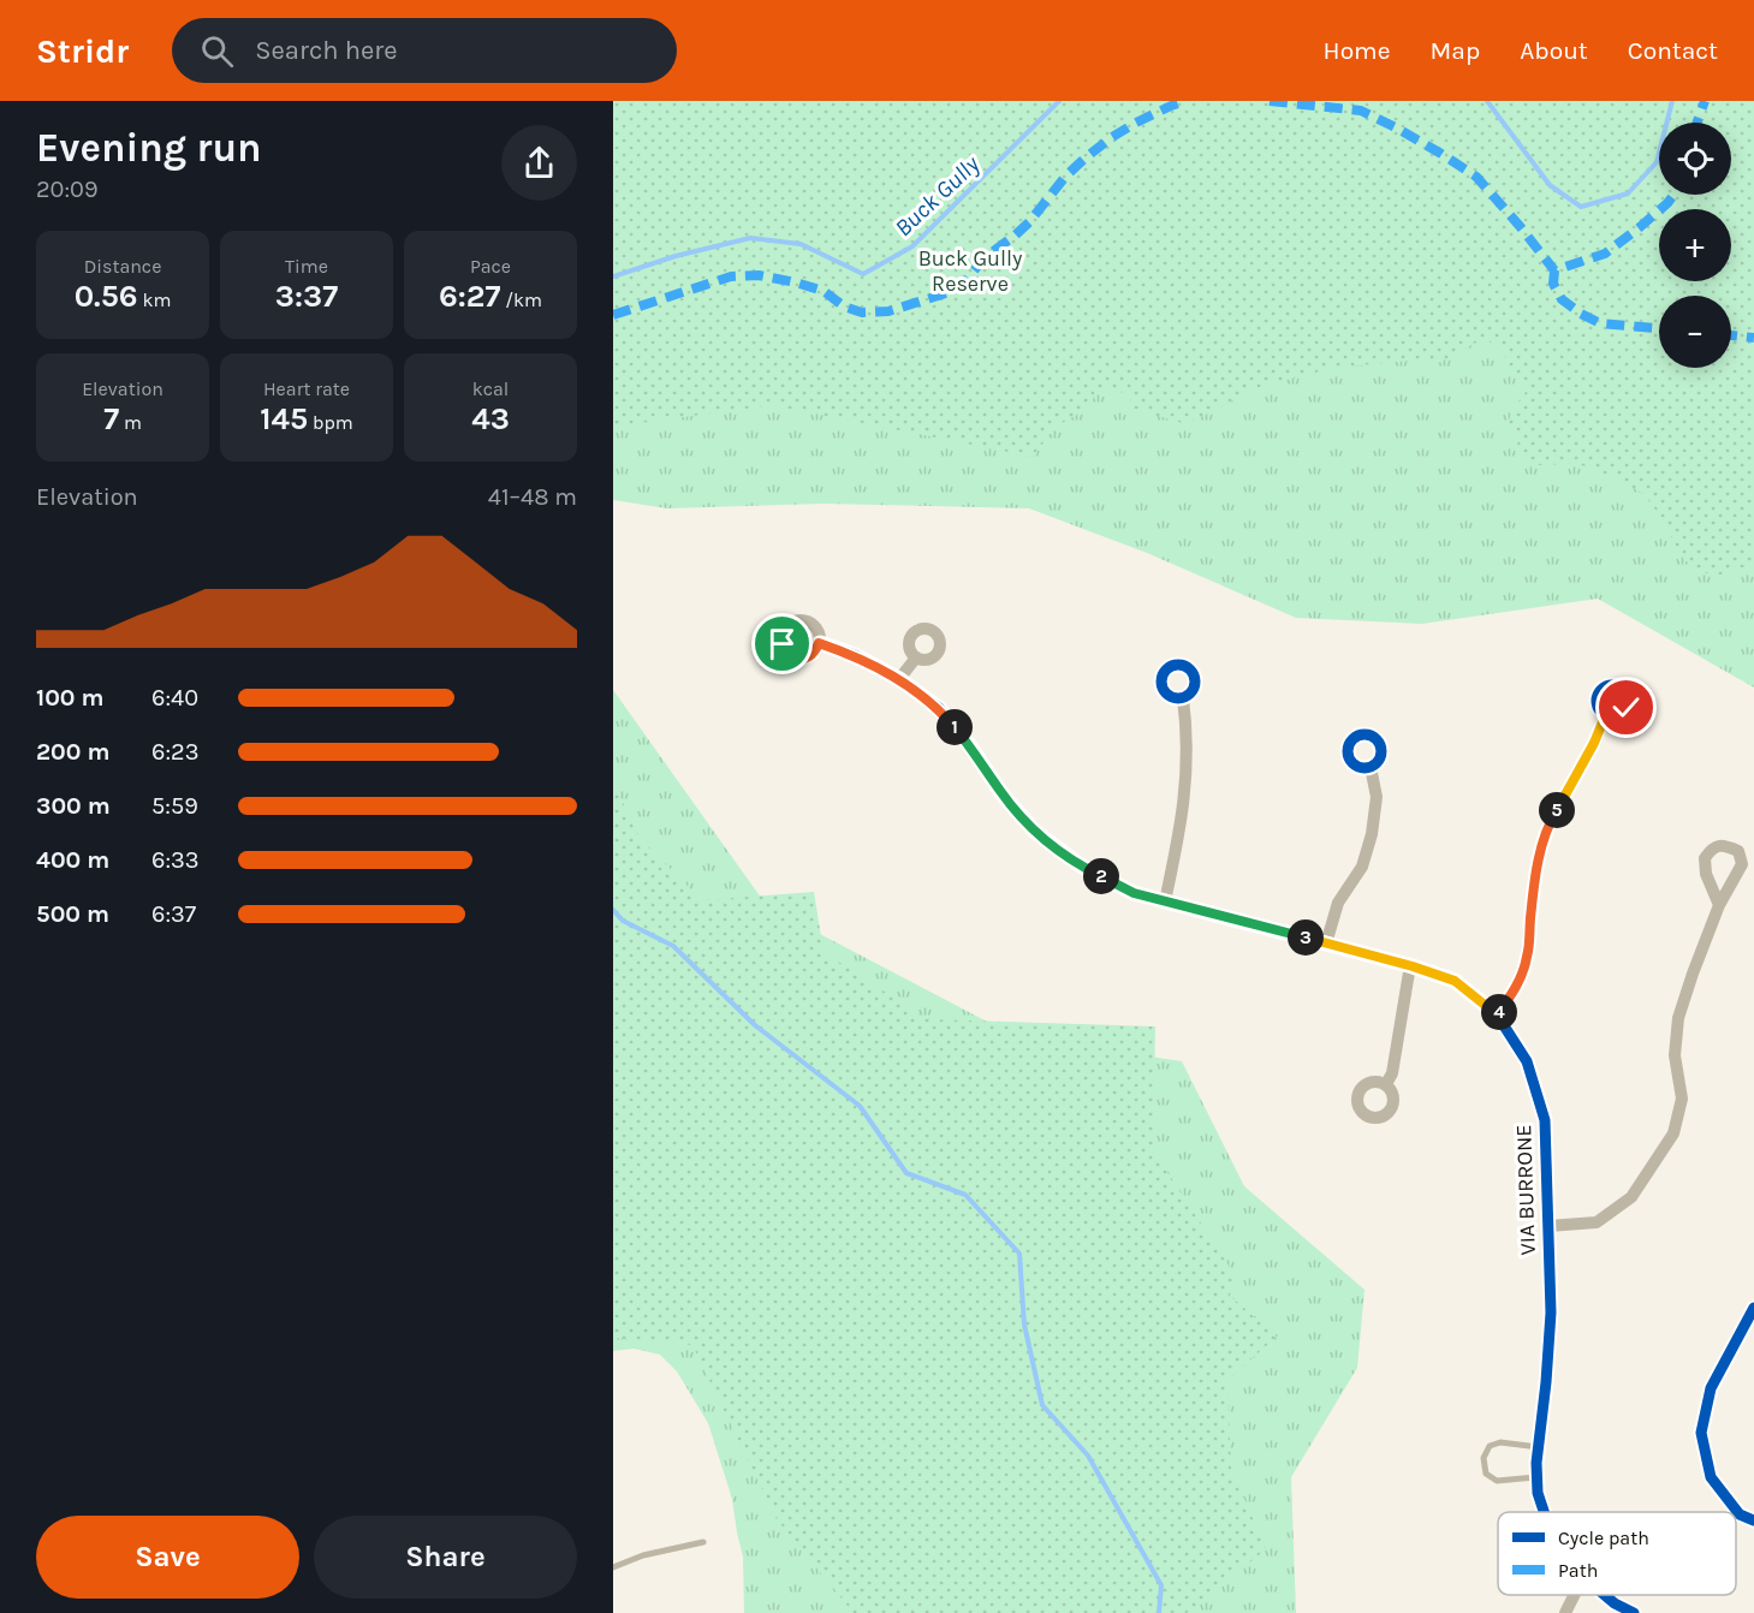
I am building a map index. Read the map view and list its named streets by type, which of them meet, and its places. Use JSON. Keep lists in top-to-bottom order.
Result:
{
  "streets": {
    "street": ["VIA BURRONE"]
  },
  "water": ["Buck Gully"],
  "parks": ["Buck Gully Reserve"],
  "legend": ["Cycle path", "Path"],
  "page": {
    "header": "Stridr",
    "search": "Search here",
    "nav": [
      "Home",
      "Map",
      "About",
      "Contact"
    ],
    "heading": ["Evening run", "20:09"],
    "map_buttons": ["+", "−"],
    "stats": [
      ["Distance", "0.56 km"],
      ["Time", "3:37"],
      ["Pace", "6:27 /km"],
      ["Elevation", "7 m"],
      ["Heart rate", "145 bpm"],
      ["kcal", "43"]
    ],
    "chart": ["Elevation", "41–48 m"],
    "list": [
      {
        "name": "100 m",
        "note": "6:40"
      },
      {
        "name": "200 m",
        "note": "6:23"
      },
      {
        "name": "300 m",
        "note": "5:59"
      },
      {
        "name": "400 m",
        "note": "6:33"
      },
      {
        "name": "500 m",
        "note": "6:37"
      }
    ],
    "pins": [
      "1",
      "5",
      "2",
      "3",
      "4"
    ],
    "buttons": ["Save", "Share"]
  }
}
